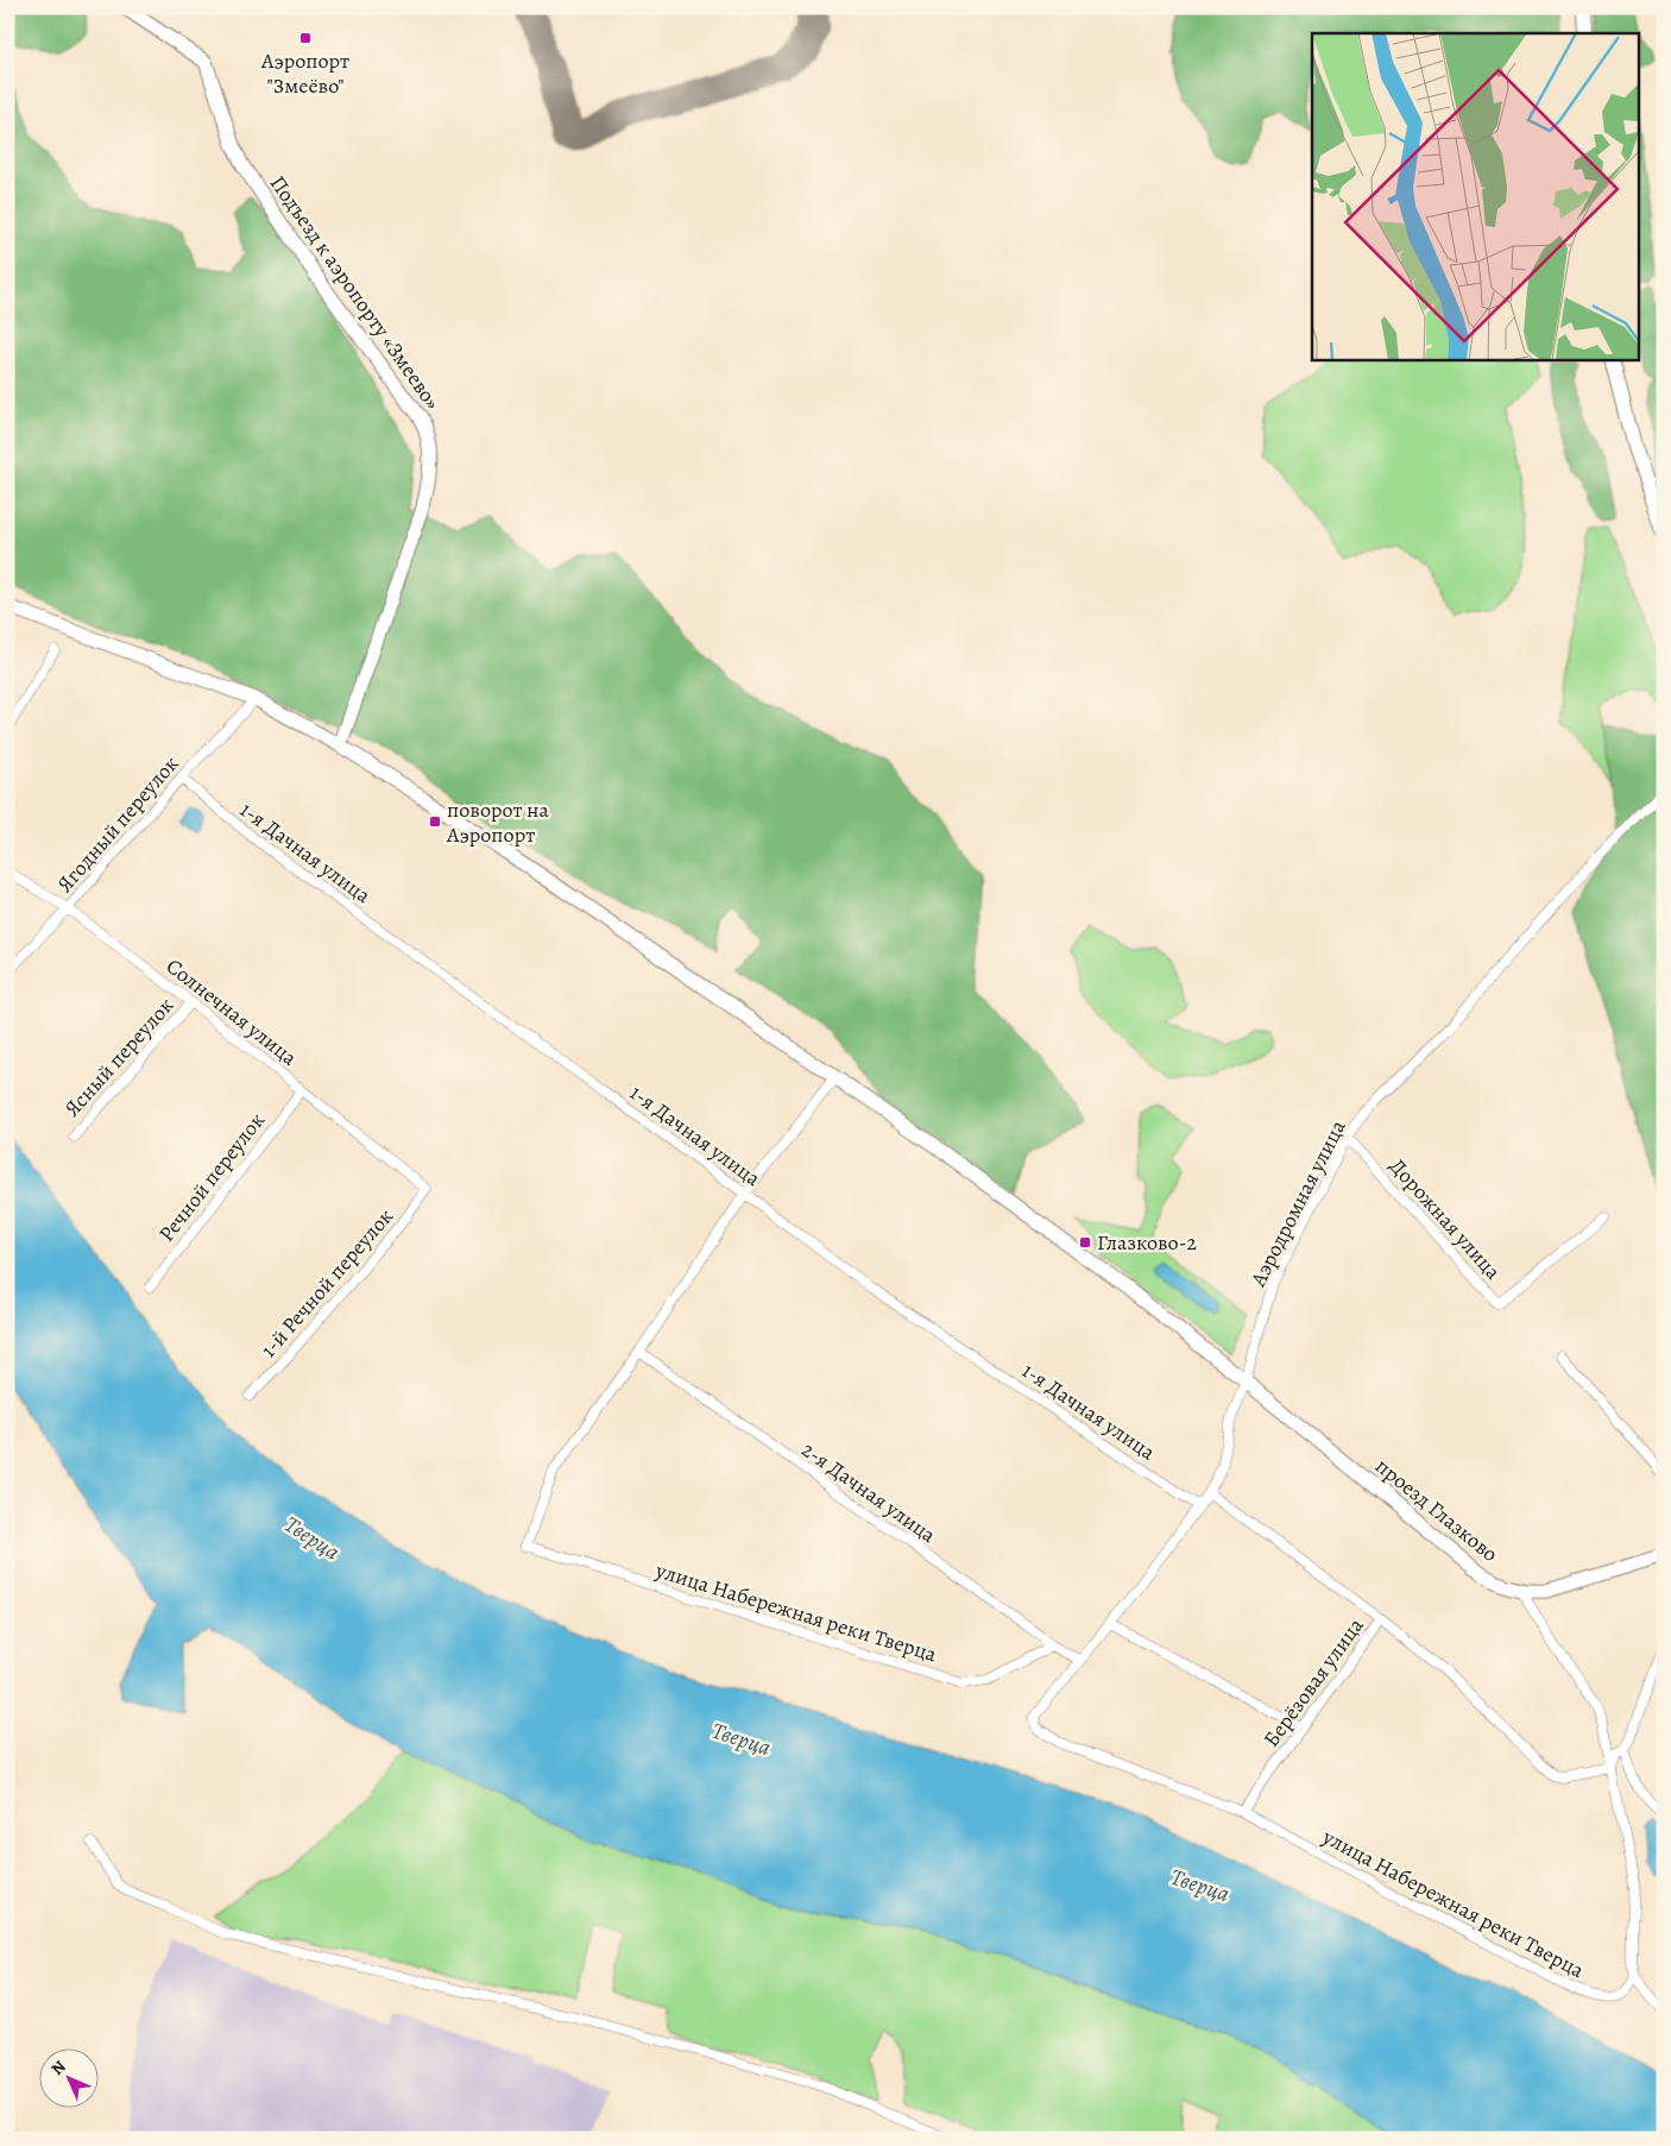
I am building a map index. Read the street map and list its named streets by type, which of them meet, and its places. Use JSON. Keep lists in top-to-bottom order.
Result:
{
  "streets": {
    "main road": ["Подъезд к аэропорту «Змеево»", "проезд Глазково"],
    "street": [
      "Ягодный переулок",
      "1-я Дачная улица",
      "Солнечная улица",
      "Ясный переулок",
      "Речной переулок",
      "Аэродромная улица",
      "Дорожная улица",
      "1-й Речной переулок",
      "2-я Дачная улица",
      "улица Набережная реки Тверца",
      "Берёзовая улица"
    ]
  },
  "crossings": [
    ["Подъезд к аэропорту «Змеево»", "проезд Глазково"],
    ["Ягодный переулок", "1-я Дачная улица"],
    ["Ягодный переулок", "Солнечная улица"],
    ["Ягодный переулок", "проезд Глазково"],
    ["1-я Дачная улица", "Аэродромная улица"],
    ["Солнечная улица", "Ясный переулок"],
    ["Солнечная улица", "Речной переулок"],
    ["Солнечная улица", "1-й Речной переулок"],
    ["Аэродромная улица", "Дорожная улица"],
    ["Аэродромная улица", "2-я Дачная улица"],
    ["Аэродромная улица", "проезд Глазково"],
    ["Аэродромная улица", "улица Набережная реки Тверца"],
    ["Аэродромная улица", "Берёзовая улица"],
    ["2-я Дачная улица", "улица Набережная реки Тверца"],
    ["улица Набережная реки Тверца", "Берёзовая улица"]
  ],
  "water": ["Тверца"],
  "places": {
    "transit": ["Аэропорт \"Змеёво\"", "поворот на Аэропорт", "Глазково-2"]
  },
  "north": "top left"
}
